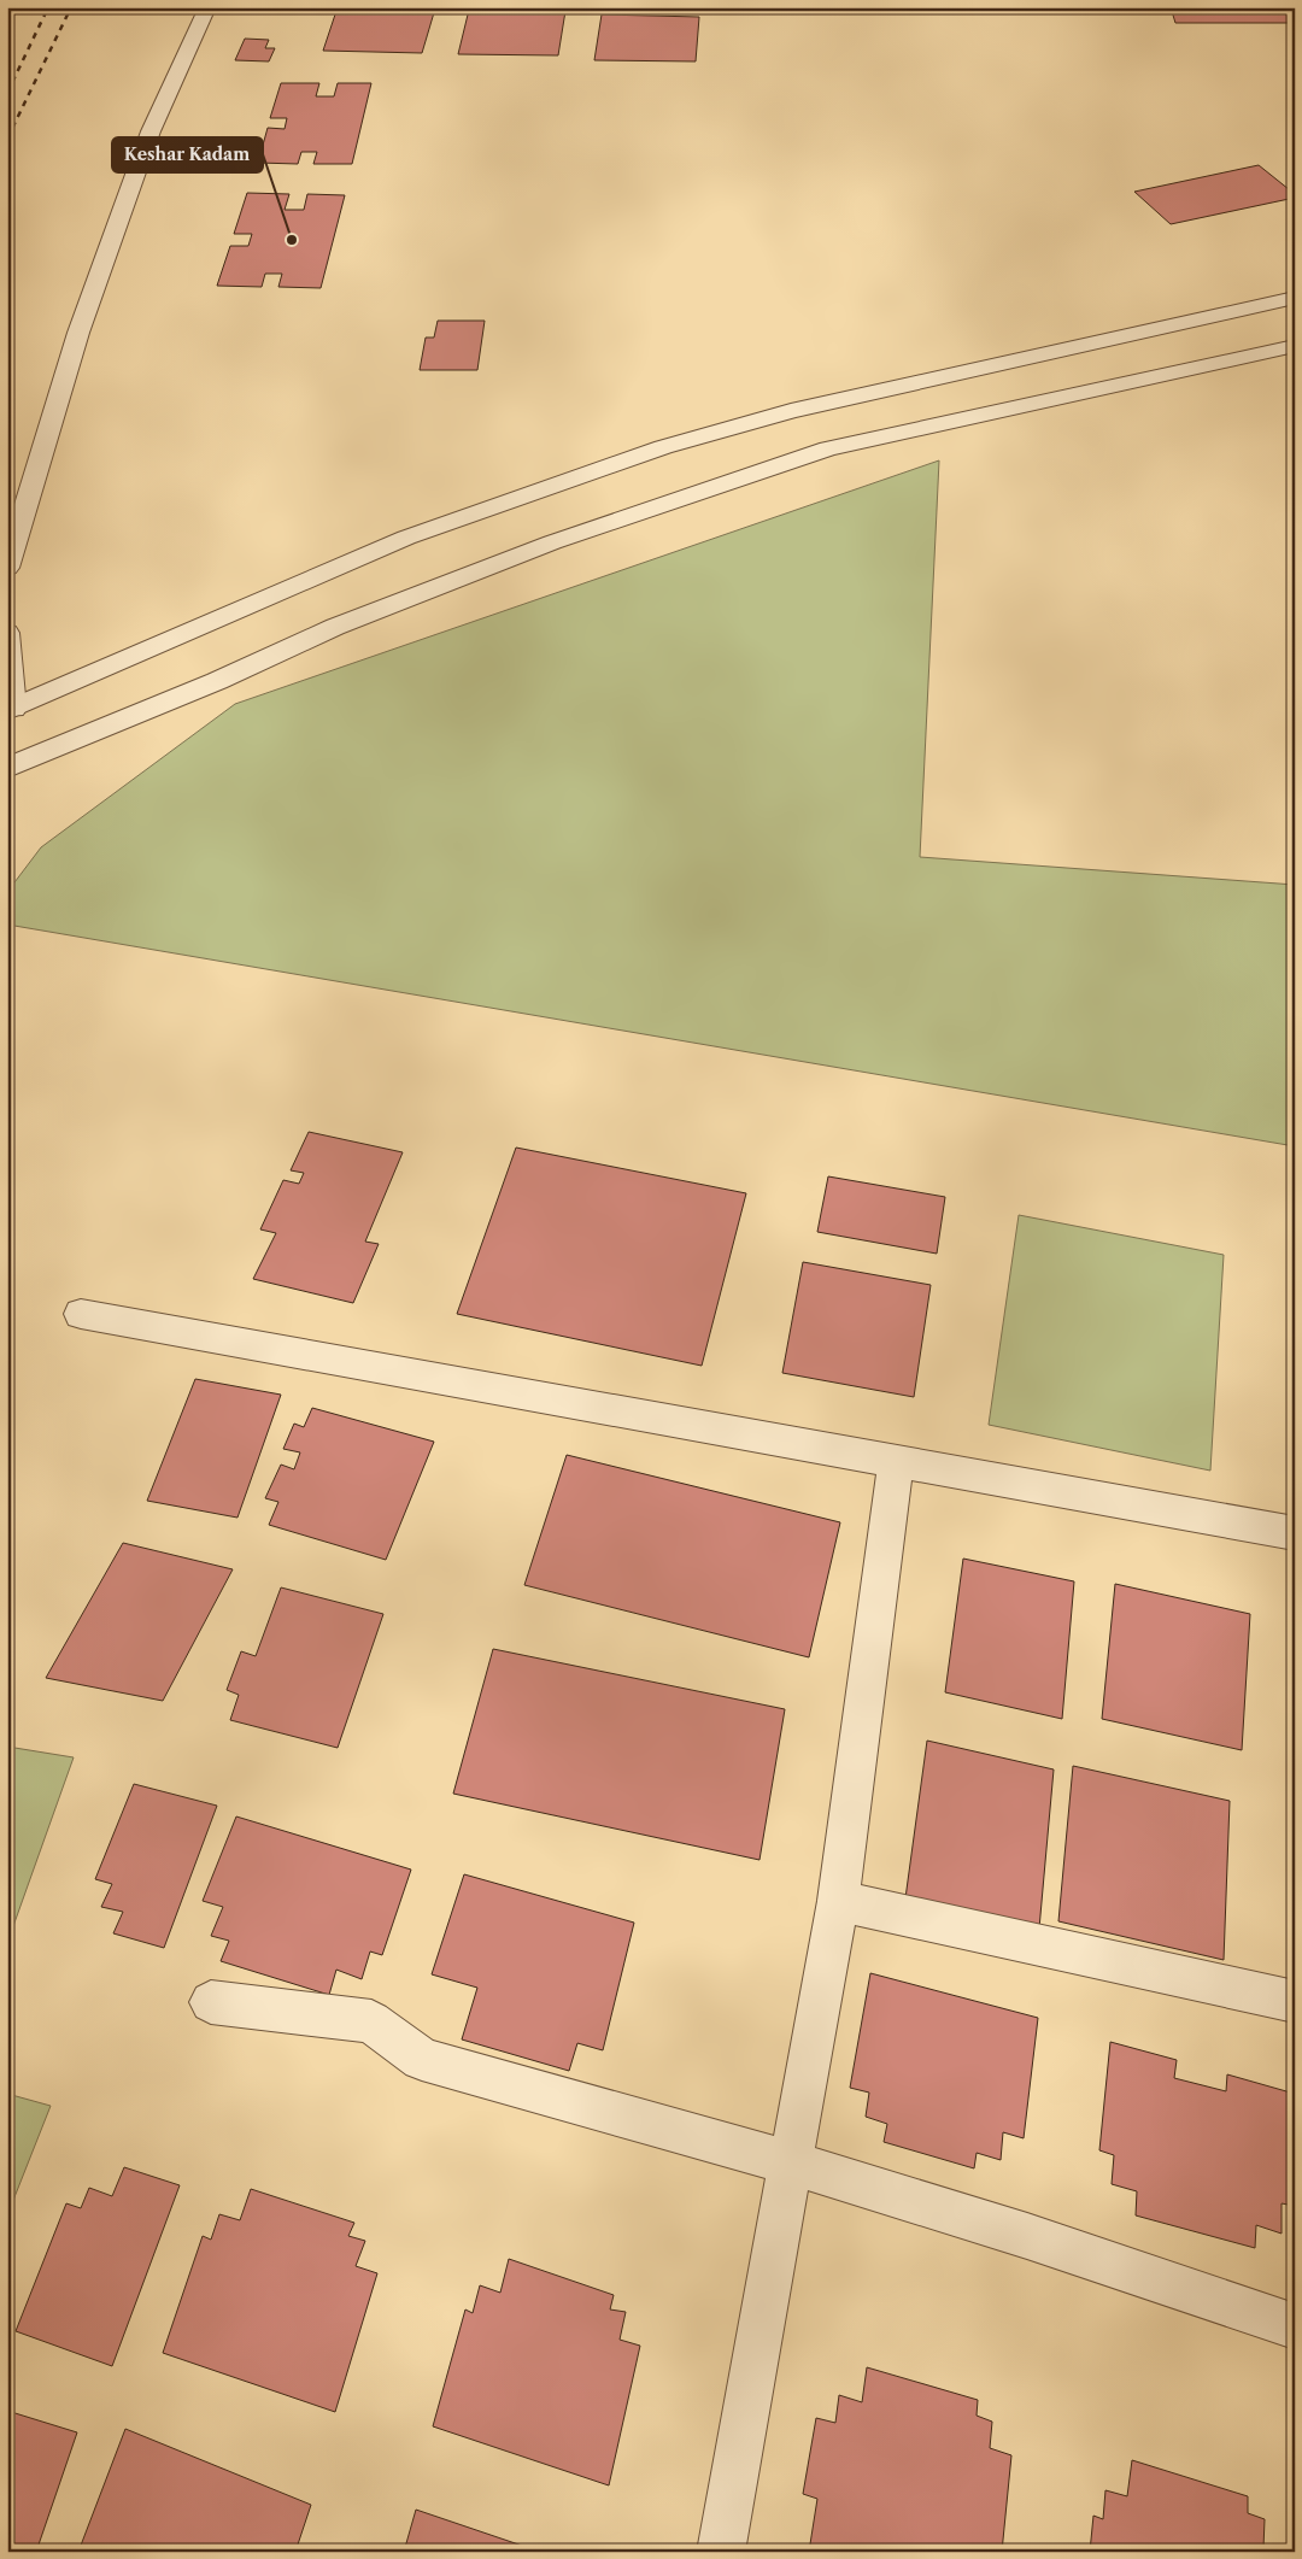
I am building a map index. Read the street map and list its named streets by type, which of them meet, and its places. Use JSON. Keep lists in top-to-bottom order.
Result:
{
  "places": ["Keshar Kadam"]
}
